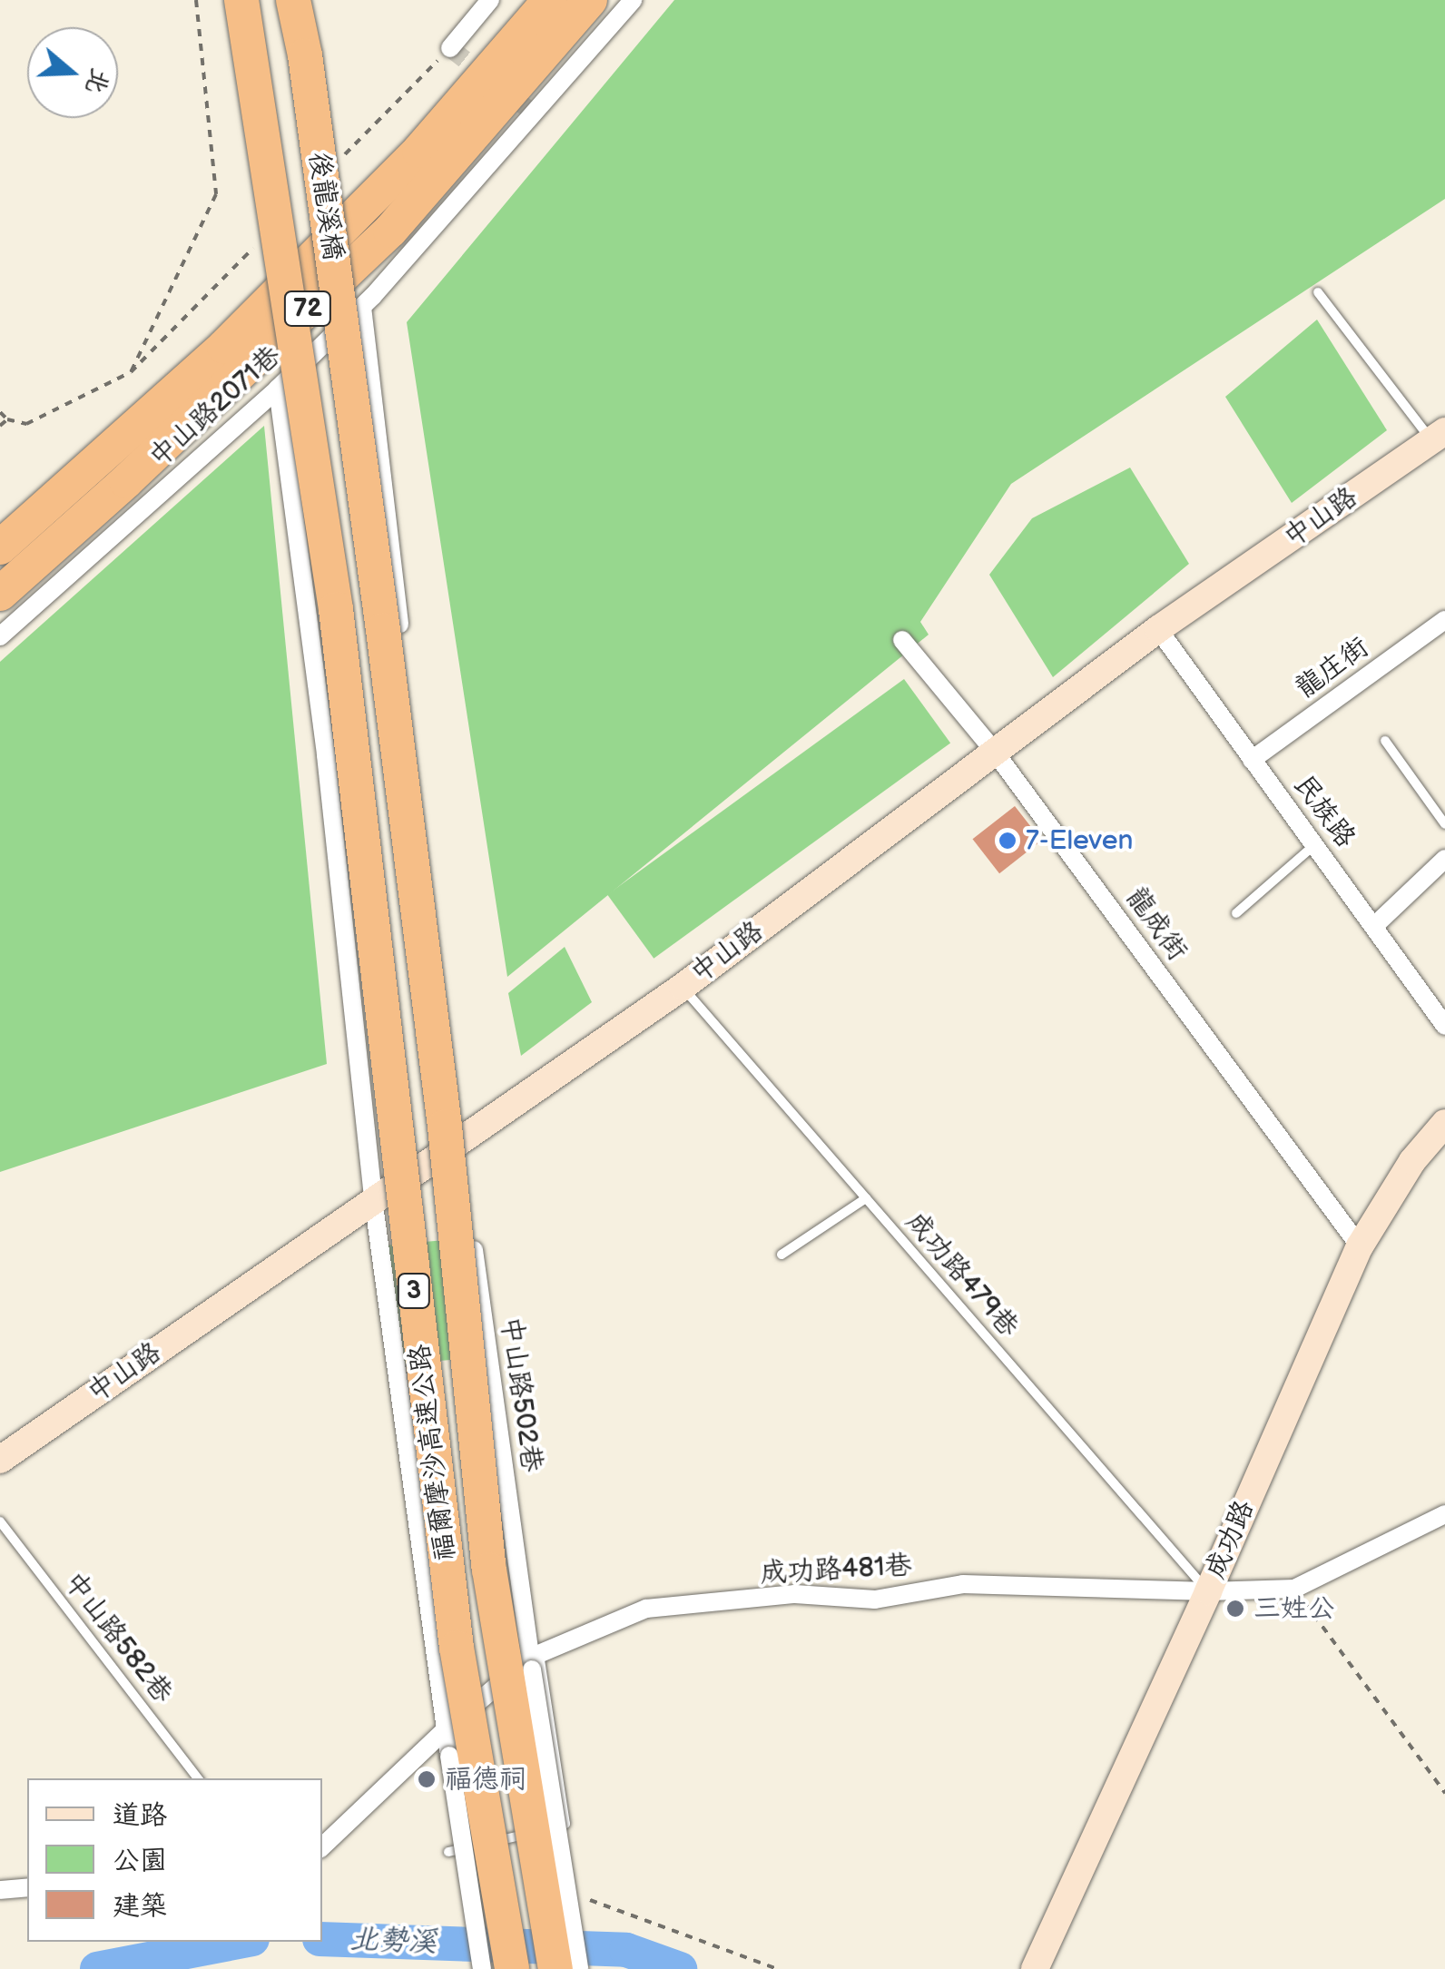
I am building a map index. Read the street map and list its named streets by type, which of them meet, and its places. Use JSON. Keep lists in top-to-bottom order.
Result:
{
  "streets": {
    "highway": [
      "後龍溪橋",
      "72",
      "3",
      "福爾摩沙高速公路"
    ],
    "main road": ["中山路", "成功路"],
    "street": [
      "中山路2071巷",
      "龍庄街",
      "民族路",
      "龍成街",
      "中山路502巷",
      "成功路481巷"
    ],
    "lane": ["成功路479巷", "中山路582巷"]
  },
  "crossings": [
    ["後龍溪橋", "福爾摩沙高速公路"],
    ["中山路2071巷", "中山路502巷"],
    ["中山路", "民族路"],
    ["中山路", "龍成街"],
    ["中山路", "成功路479巷"],
    ["中山路", "中山路502巷"],
    ["龍庄街", "民族路"],
    ["龍成街", "成功路"],
    ["成功路479巷", "成功路"],
    ["成功路479巷", "成功路481巷"],
    ["中山路502巷", "成功路481巷"],
    ["成功路", "成功路481巷"]
  ],
  "water": ["北勢溪"],
  "places": ["7-Eleven", "三姓公", "福德祠"],
  "legend": ["道路", "公園", "建築"],
  "north": "right"
}
